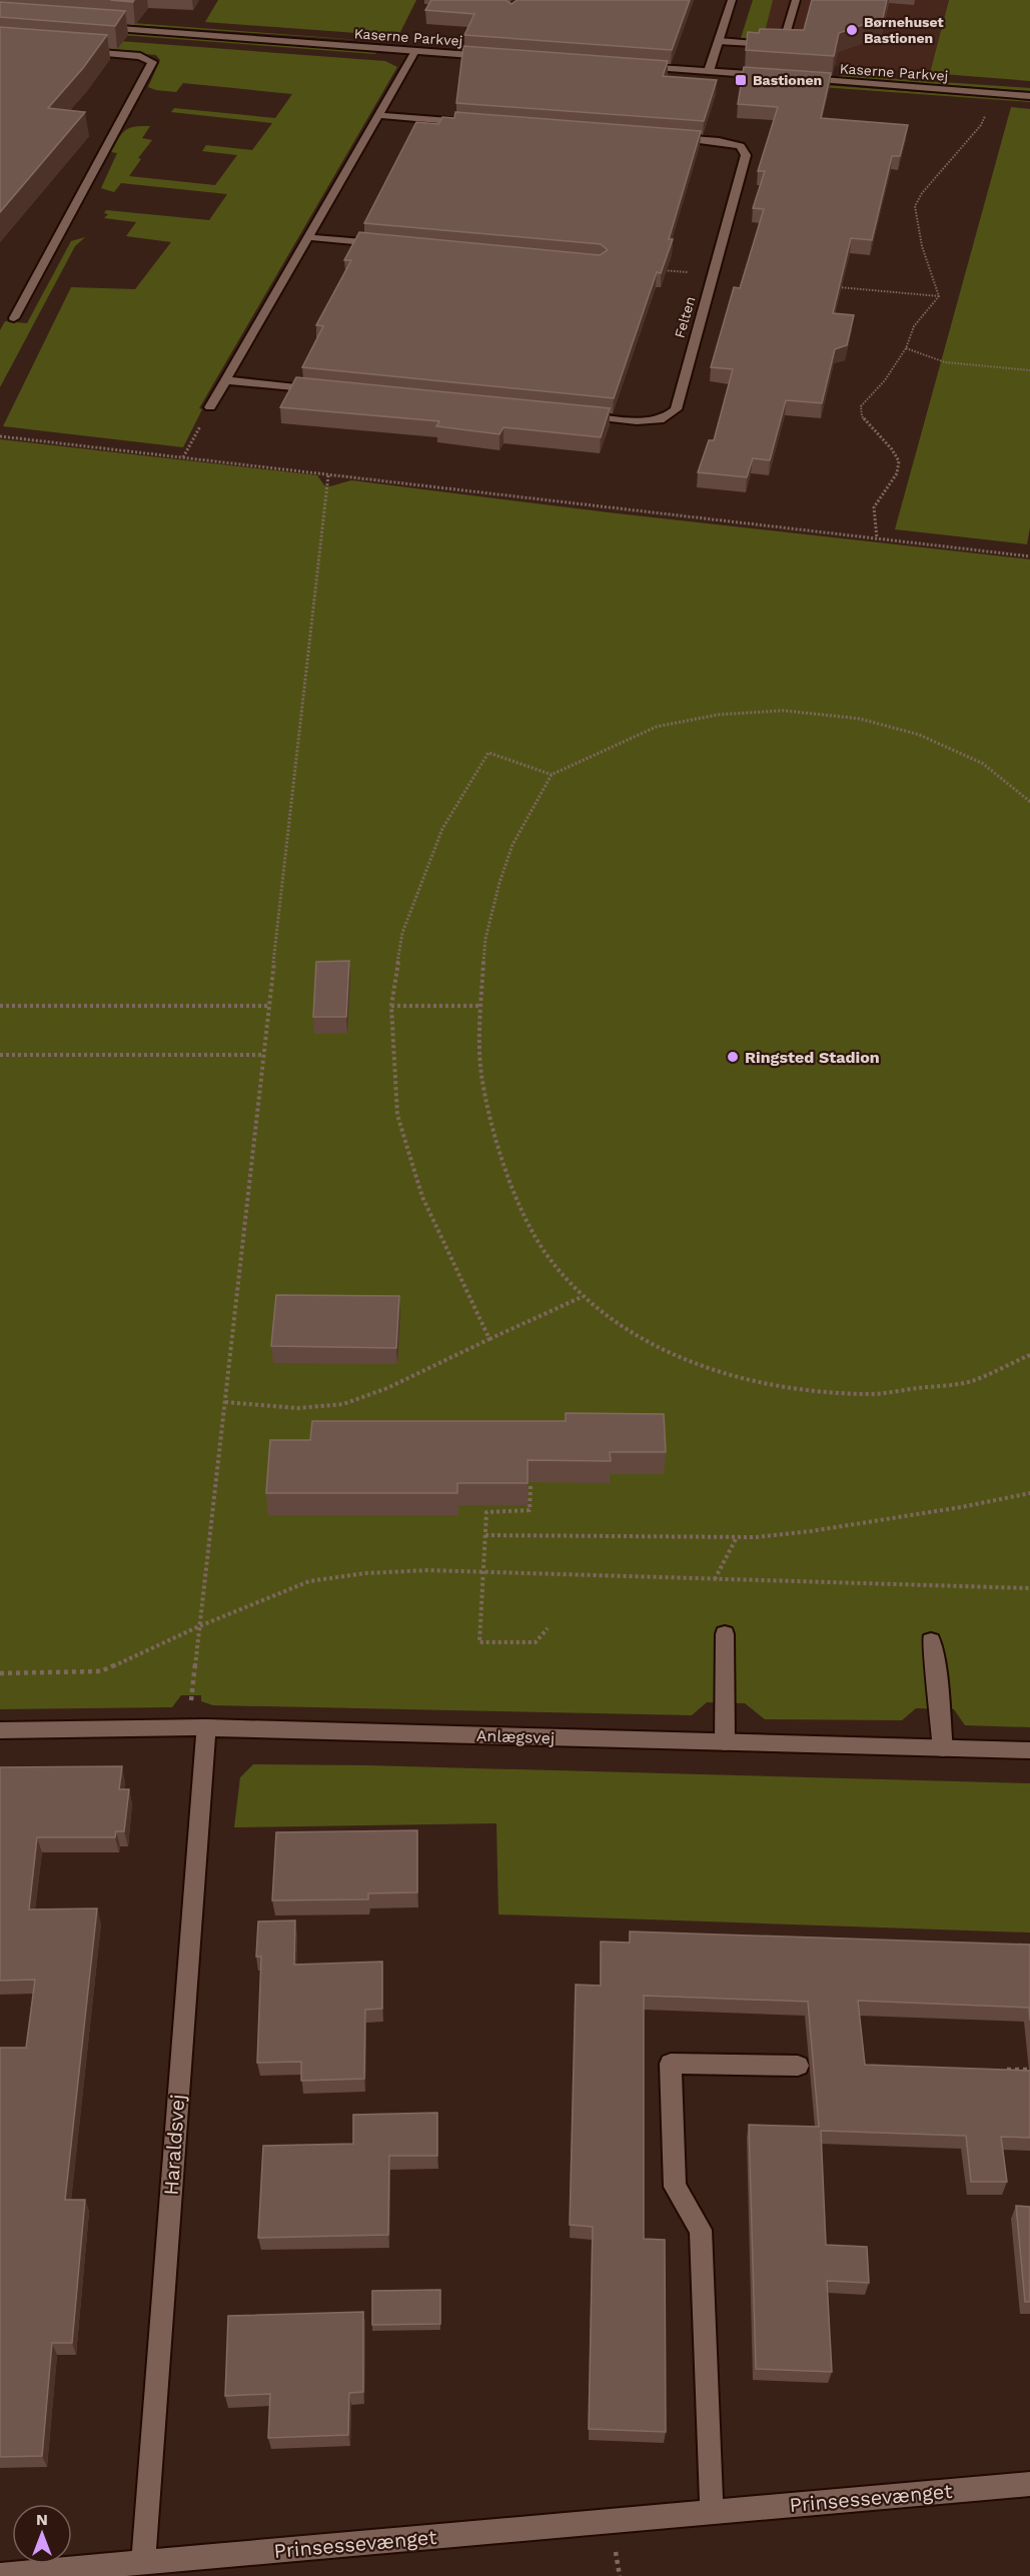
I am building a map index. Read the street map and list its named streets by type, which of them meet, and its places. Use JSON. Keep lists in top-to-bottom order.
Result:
{
  "streets": {
    "street": [
      "Kaserne Parkvej",
      "Felten",
      "Anlægsvej",
      "Haraldsvej",
      "Prinsessevænget"
    ]
  },
  "crossings": [
    ["Anlægsvej", "Haraldsvej"],
    ["Haraldsvej", "Prinsessevænget"]
  ],
  "places": {
    "other": ["Børnehuset Bastionen", "Ringsted Stadion"],
    "transit": ["Bastionen"]
  },
  "north": "top"
}
